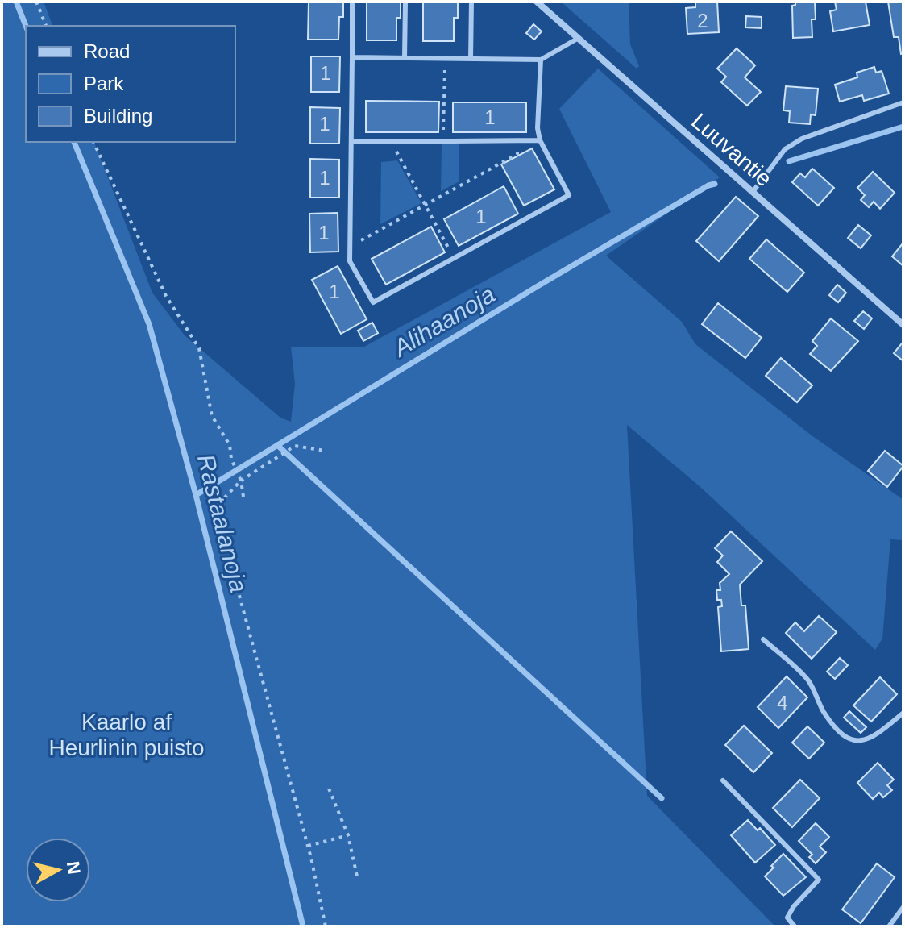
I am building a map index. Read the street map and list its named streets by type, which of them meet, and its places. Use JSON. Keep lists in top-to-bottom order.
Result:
{
  "streets": {
    "street": ["Luuvantie"]
  },
  "water": ["Alihaanoja", "Rastaalanoja"],
  "parks": ["Kaarlo af Heurlinin puisto"],
  "house_numbers": [
    "2",
    "1",
    "1",
    "1",
    "1",
    "1",
    "1",
    "1",
    "4"
  ],
  "legend": ["Road", "Park", "Building"],
  "north": "right"
}
